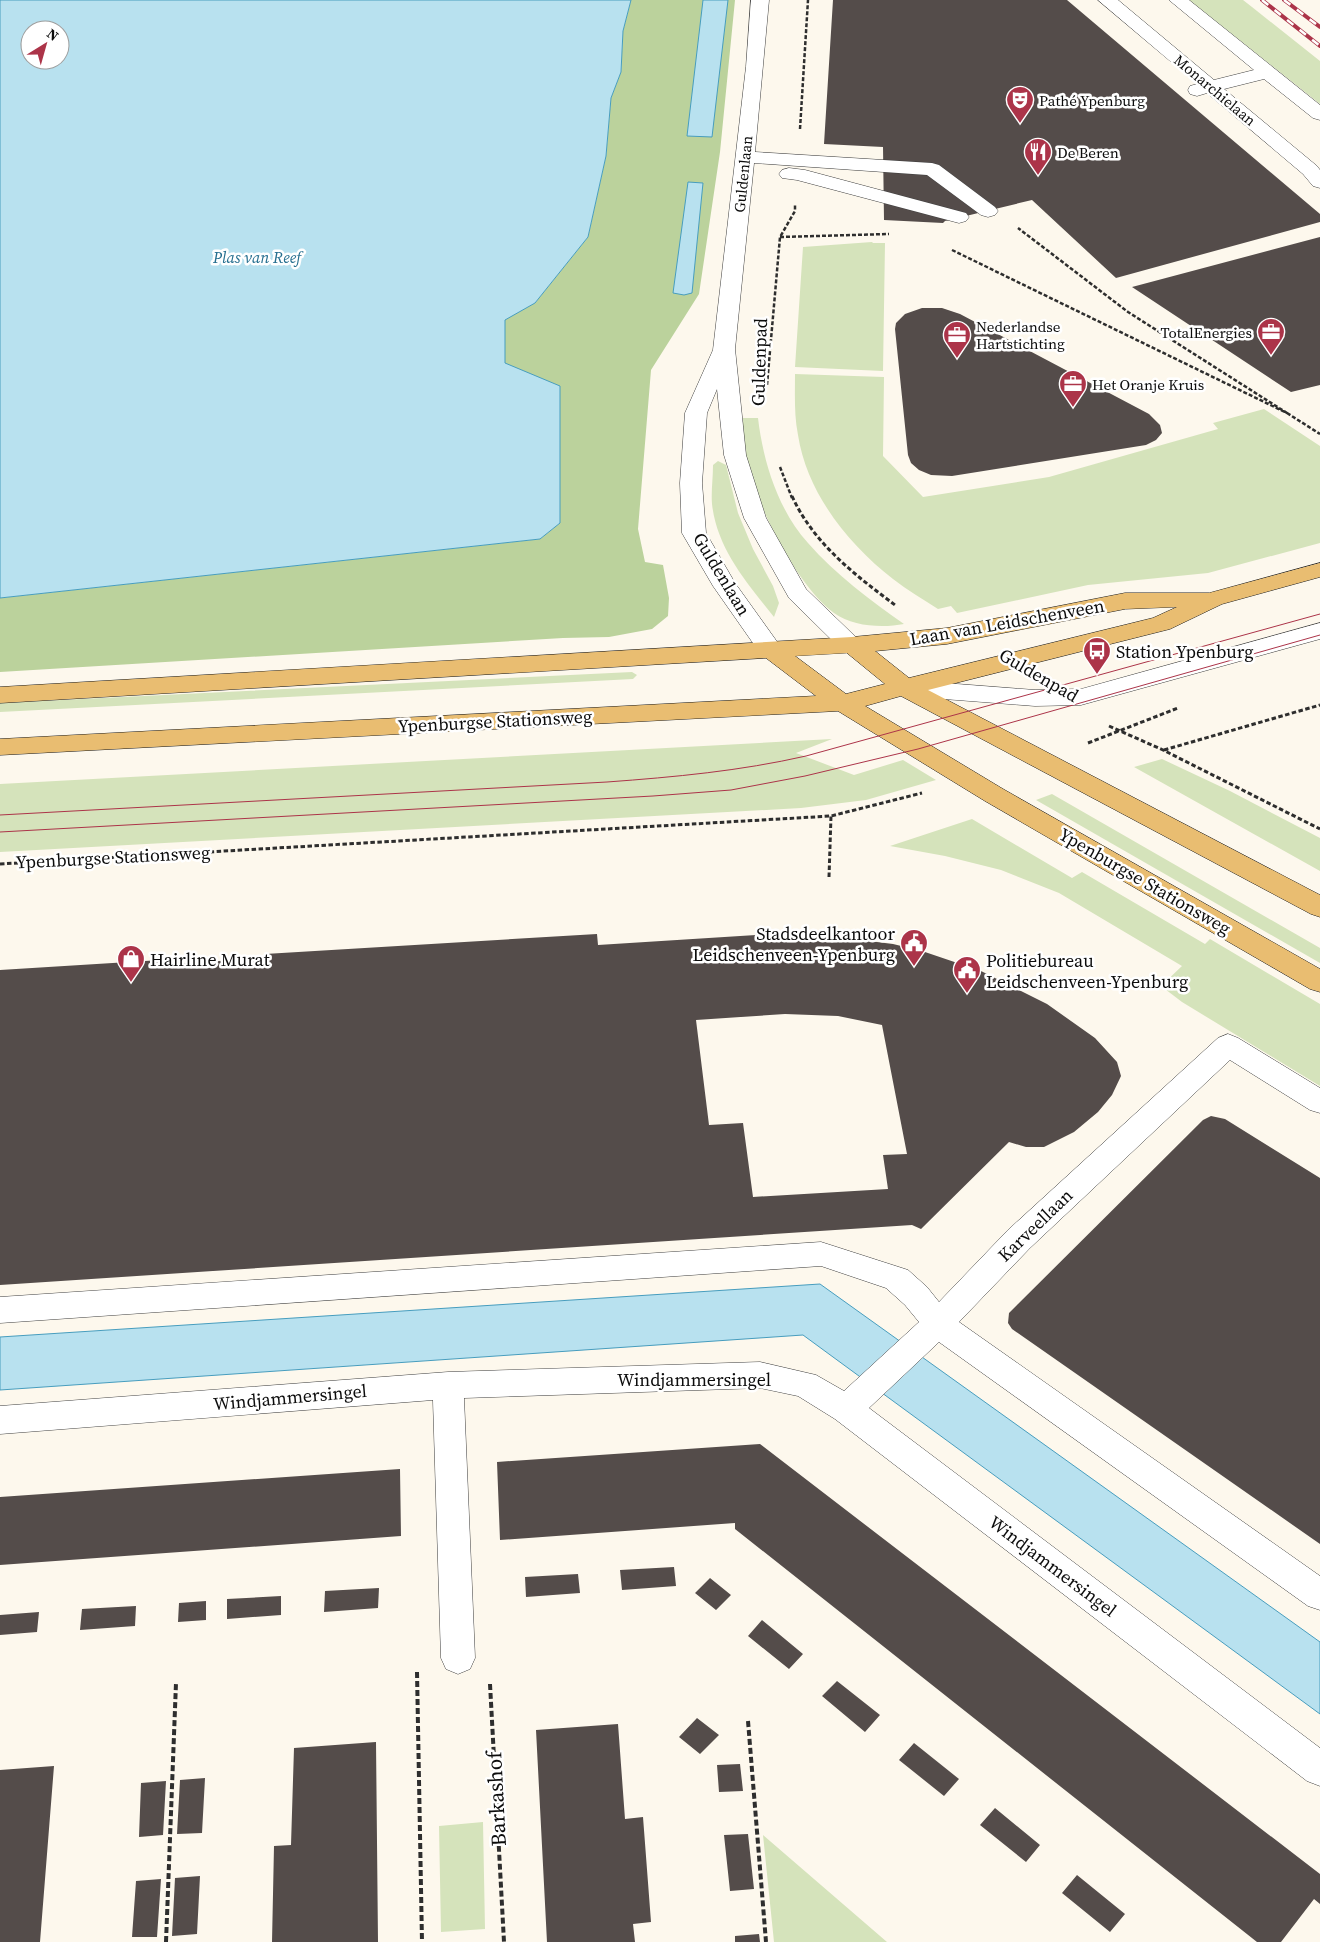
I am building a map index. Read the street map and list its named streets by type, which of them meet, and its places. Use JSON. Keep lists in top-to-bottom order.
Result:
{
  "streets": {
    "main road": ["Guldenlaan", "Laan van Leidschenveen", "Ypenburgse Stationsweg"],
    "street": ["Monarchielaan", "Karveellaan", "Windjammersingel"],
    "path": ["Guldenpad", "Barkashof"]
  },
  "crossings": [
    ["Guldenlaan", "Laan van Leidschenveen"],
    ["Guldenlaan", "Ypenburgse Stationsweg"],
    ["Guldenpad", "Laan van Leidschenveen"],
    ["Laan van Leidschenveen", "Ypenburgse Stationsweg"],
    ["Karveellaan", "Windjammersingel"]
  ],
  "water": ["Plas van Reef"],
  "places": {
    "theatre": ["Pathé Ypenburg"],
    "restaurant": ["De Beren"],
    "office": ["TotalEnergies", "Nederlandse Hartstichting", "Het Oranje Kruis"],
    "bus stop": ["Station Ypenburg"],
    "public building": ["Stadsdeelkantoor Leidschenveen-Ypenburg", "Politiebureau Leidschenveen-Ypenburg"],
    "shop": ["Hairline Murat"]
  },
  "north": "top right"
}
